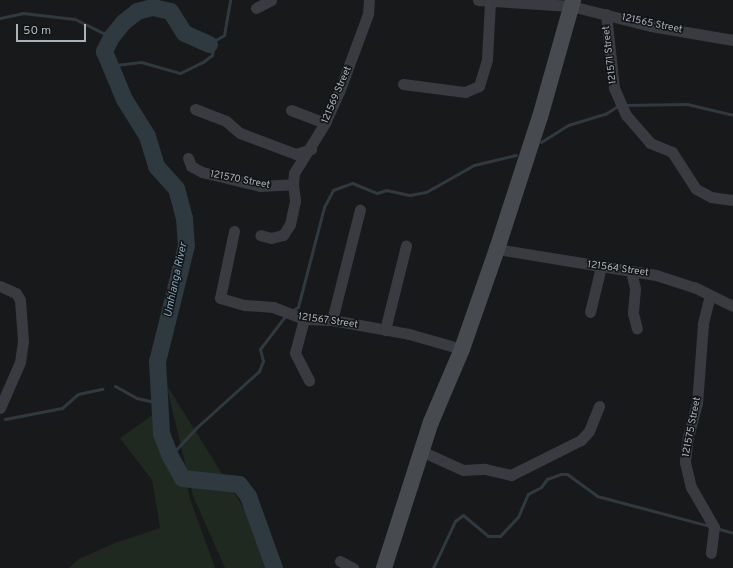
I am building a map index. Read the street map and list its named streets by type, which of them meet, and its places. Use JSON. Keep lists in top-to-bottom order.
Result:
{
  "streets": {
    "street": [
      "121565 Street",
      "121571 Street",
      "121569 Street",
      "121570 Street",
      "121564 Street",
      "121567 Street",
      "121575 Street"
    ]
  },
  "crossings": [
    ["121565 Street", "121571 Street"],
    ["121569 Street", "121570 Street"],
    ["121564 Street", "121575 Street"]
  ],
  "water": ["Umhlanga River"],
  "scale_bar": "50 m"
}
